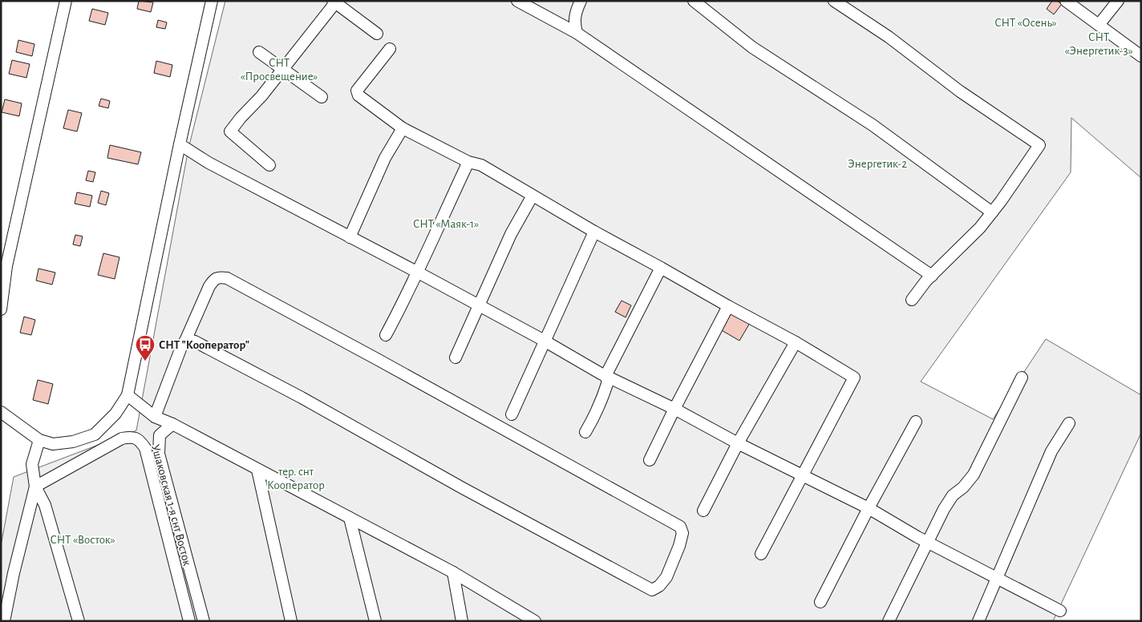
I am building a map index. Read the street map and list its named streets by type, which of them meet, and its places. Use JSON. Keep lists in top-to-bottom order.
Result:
{
  "streets": {
    "street": ["Ушаковская 1-я снт Восток"]
  },
  "parks": [
    "СНТ «Осень»",
    "СНТ «Энергетик-3»",
    "СНТ «Просвещение»",
    "Энергетик-2",
    "СНТ «Маяк-1»",
    "тер. снт Кооператор",
    "СНТ «Восток»"
  ],
  "places": {
    "bus stop": ["СНТ \"Кооператор\""]
  }
}
